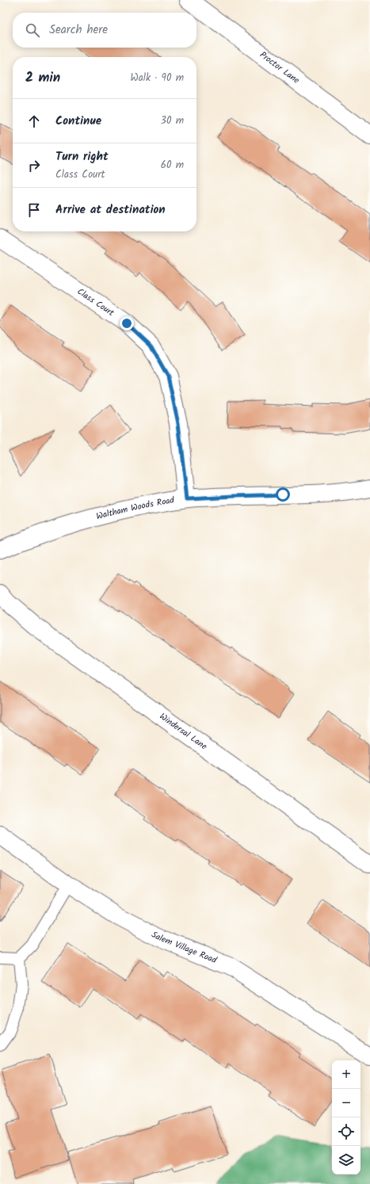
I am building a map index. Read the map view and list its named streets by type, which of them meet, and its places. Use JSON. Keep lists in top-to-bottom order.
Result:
{
  "streets": {
    "street": [
      "Proctor Lane",
      "Class Court",
      "Waltham Woods Road",
      "Windersal Lane",
      "Salem Village Road"
    ]
  },
  "crossings": [
    ["Class Court", "Waltham Woods Road"]
  ],
  "page": {
    "search": "Search here",
    "heading": ["2 min", "Walk · 90 m"],
    "list": [
      ["Continue", "30 m"],
      ["Turn right", "Class Court", "60 m"],
      "Arrive at destination"
    ],
    "map_buttons": ["+", "−"]
  }
}
